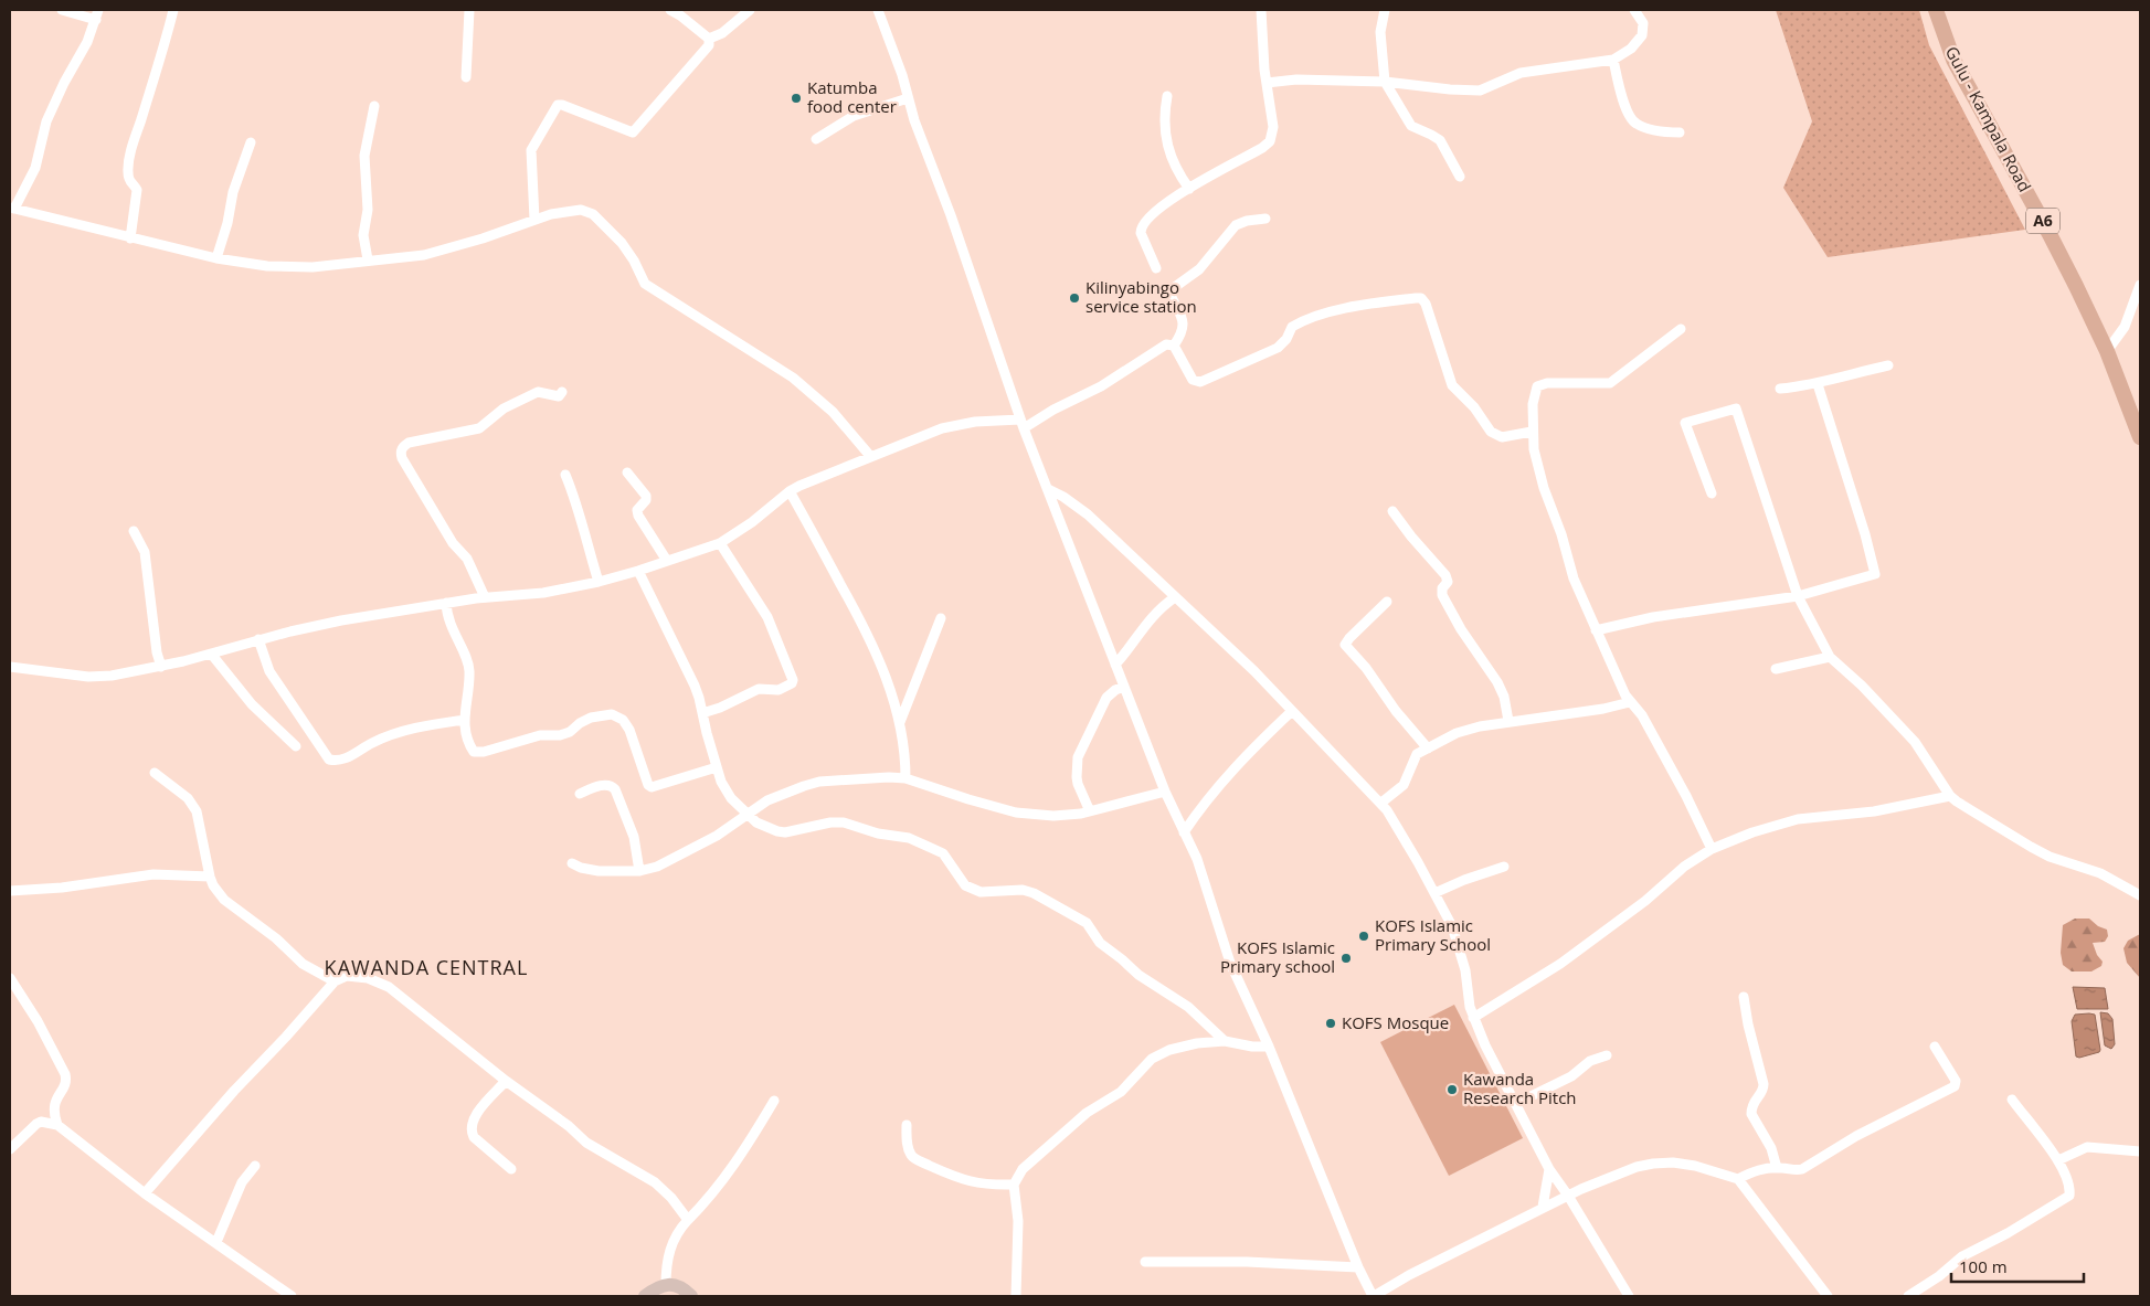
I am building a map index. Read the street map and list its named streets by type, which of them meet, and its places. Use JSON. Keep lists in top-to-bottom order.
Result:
{
  "streets": {
    "main road": ["Gulu - Kampala Road", "A6"]
  },
  "districts": ["KAWANDA CENTRAL"],
  "places": [
    "Katumba food center",
    "Kilinyabingo service station",
    "KOFS Islamic Primary School",
    "KOFS Islamic Primary school",
    "KOFS Mosque",
    "Kawanda Research Pitch"
  ],
  "scale_bar": "100 m"
}
